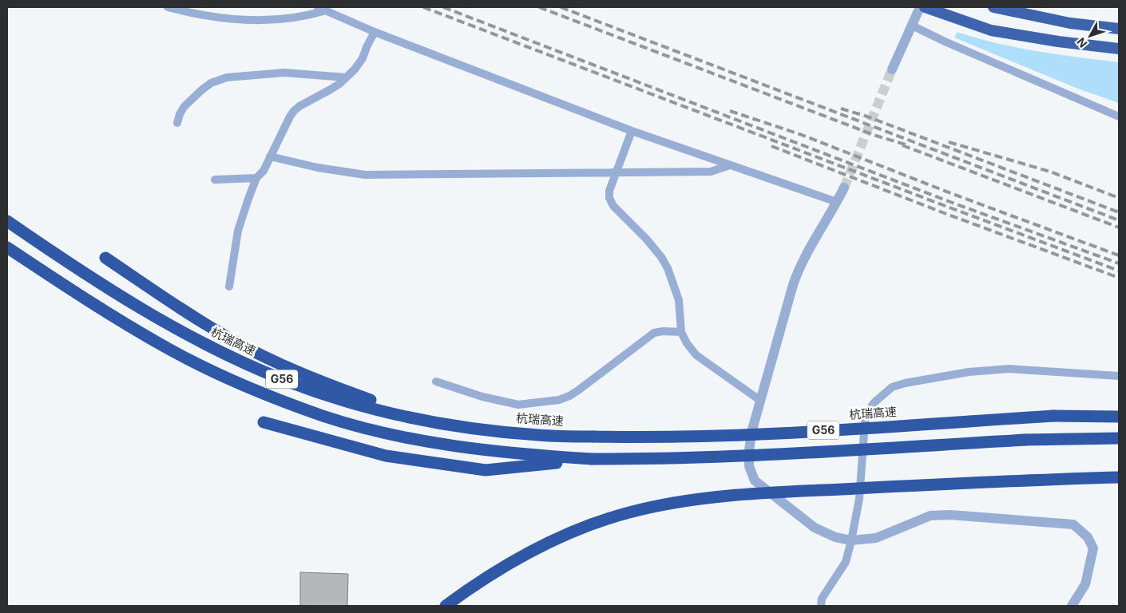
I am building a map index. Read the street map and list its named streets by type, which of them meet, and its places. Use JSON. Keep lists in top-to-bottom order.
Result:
{
  "streets": {
    "highway": ["杭瑞高速", "G56"]
  },
  "north": "bottom left"
}
